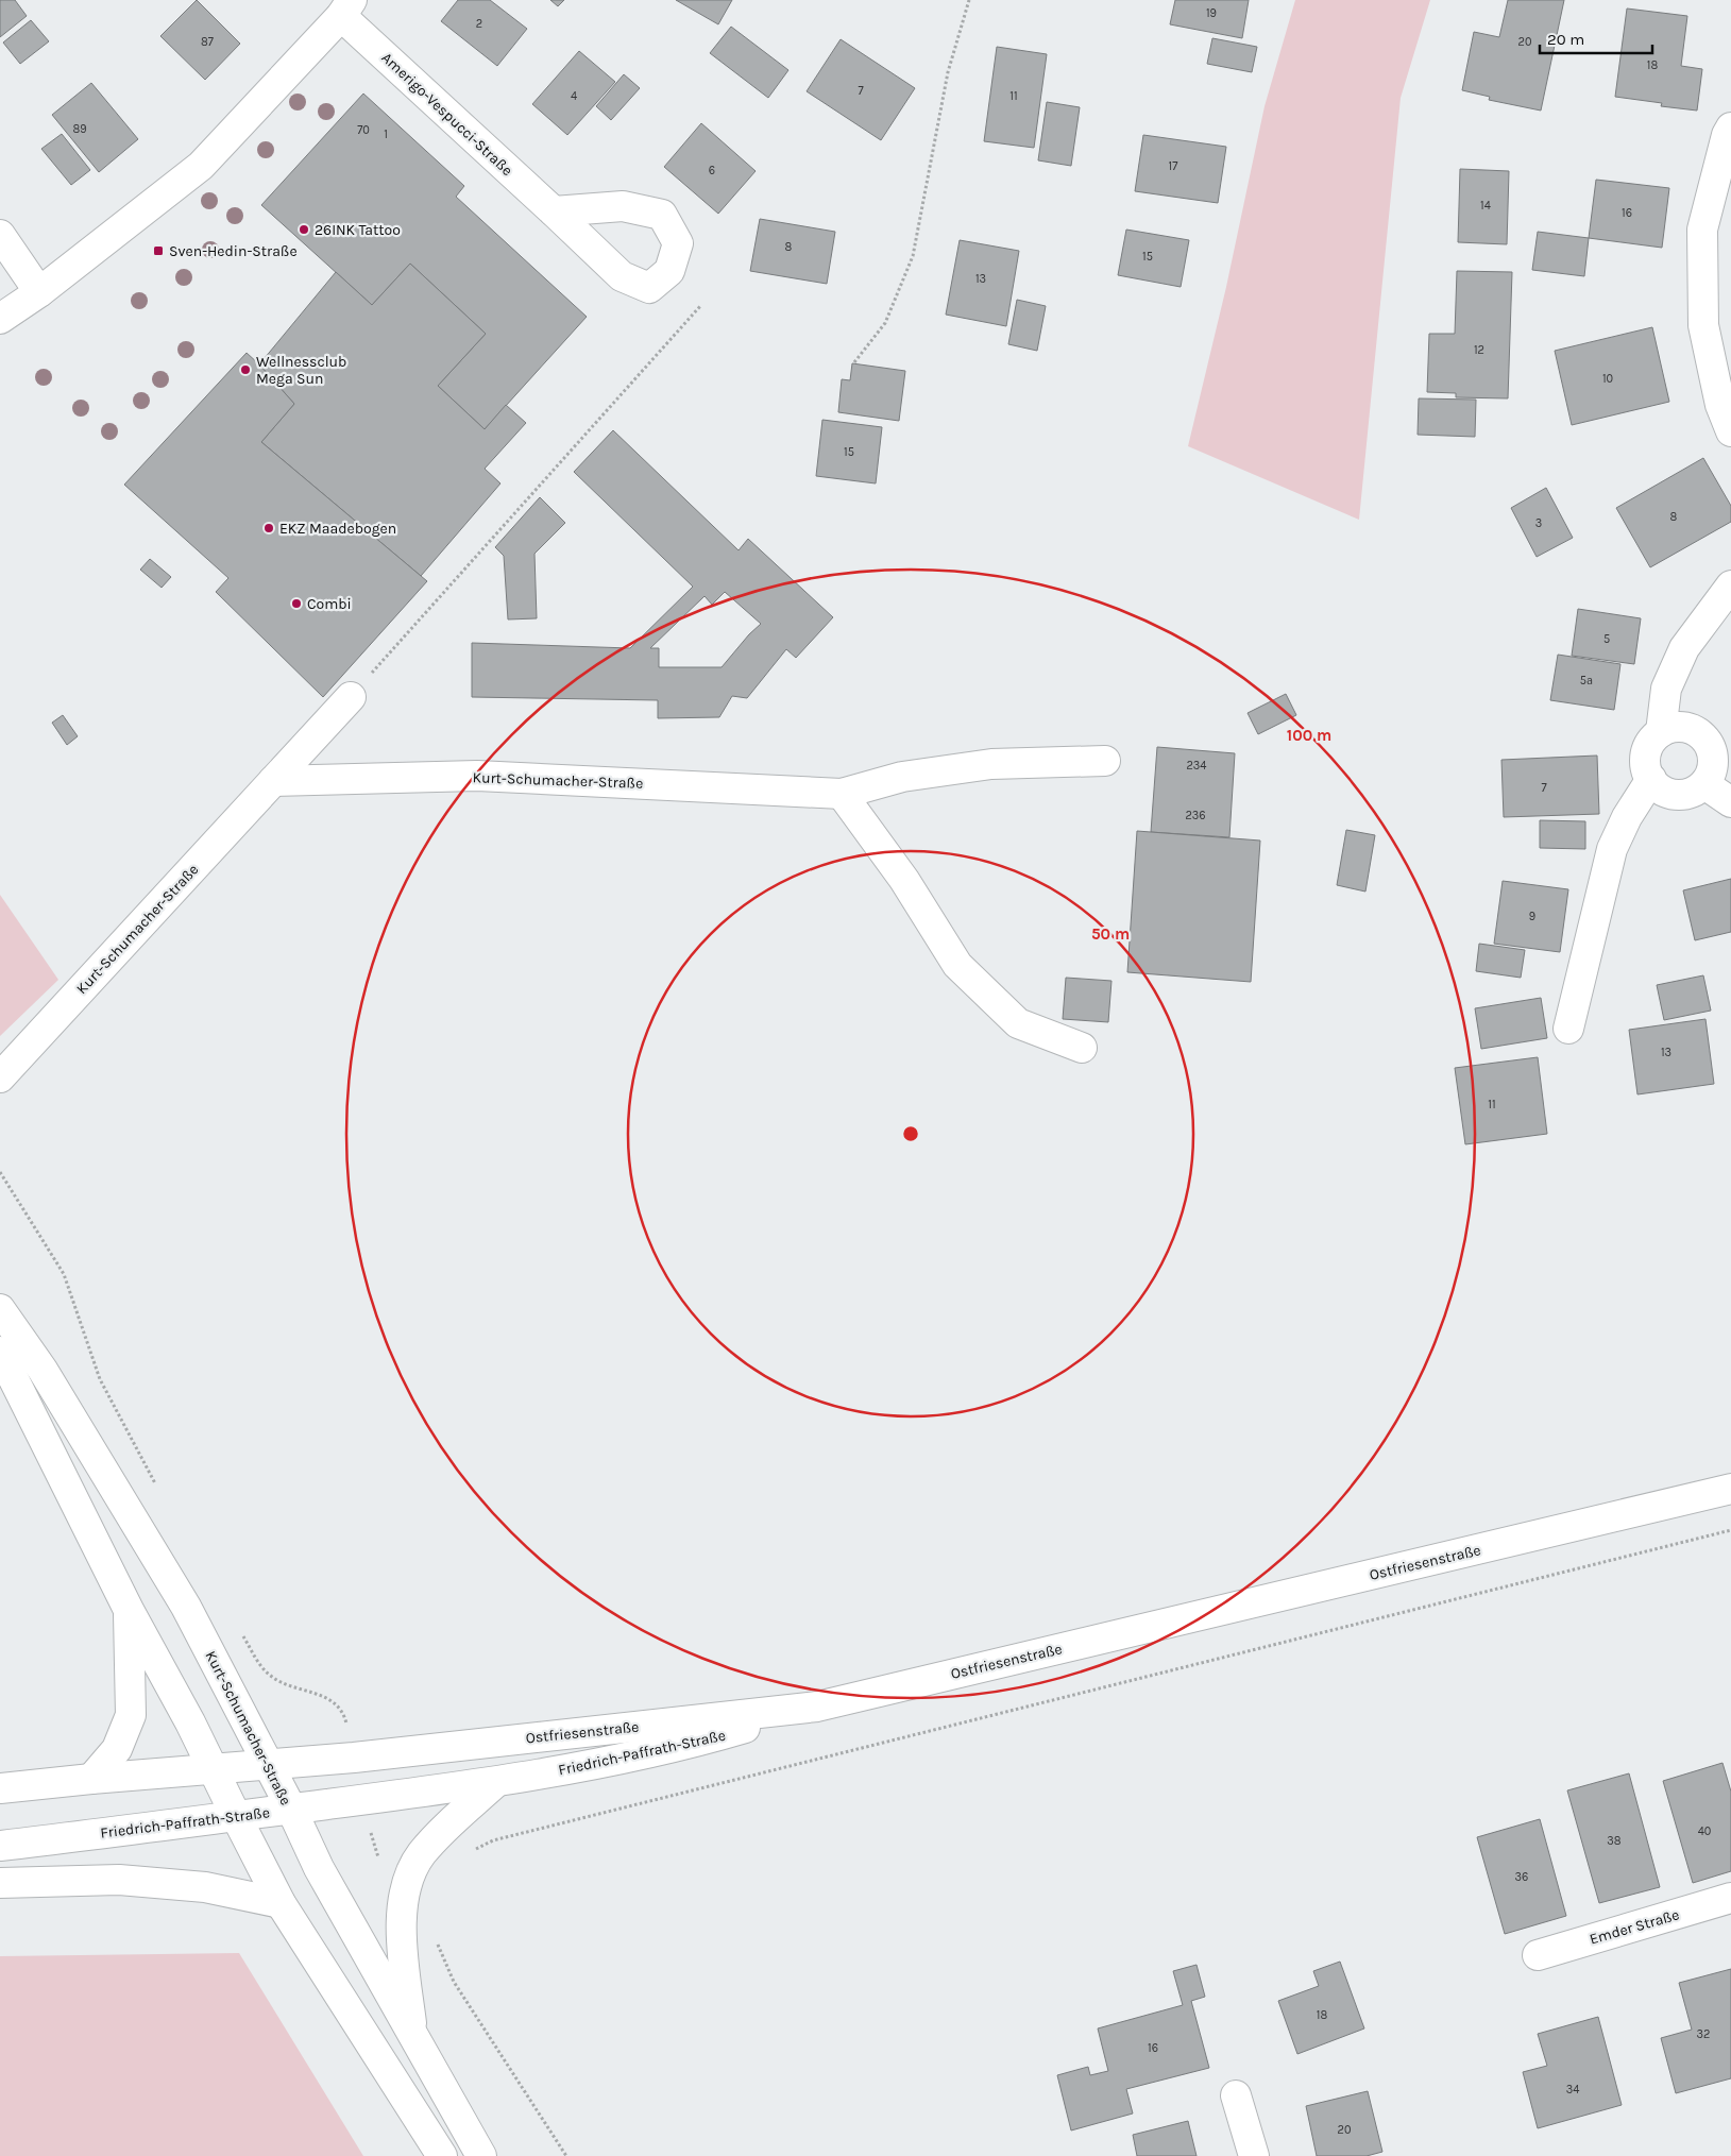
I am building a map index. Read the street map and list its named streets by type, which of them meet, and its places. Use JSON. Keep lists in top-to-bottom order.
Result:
{
  "streets": {
    "street": [
      "Amerigo-Vespucci-Straße",
      "Kurt-Schumacher-Straße",
      "Ostfriesenstraße",
      "Friedrich-Paffrath-Straße",
      "Emder Straße"
    ]
  },
  "crossings": [
    ["Kurt-Schumacher-Straße", "Ostfriesenstraße"],
    ["Kurt-Schumacher-Straße", "Friedrich-Paffrath-Straße"],
    ["Ostfriesenstraße", "Friedrich-Paffrath-Straße"]
  ],
  "places": {
    "other": [
      "26INK Tattoo",
      "Wellnessclub Mega Sun",
      "EKZ Maadebogen",
      "Combi"
    ],
    "transit": ["Sven-Hedin-Straße"]
  },
  "house_numbers": [
    "19",
    "2",
    "87",
    "20",
    "18",
    "7",
    "4",
    "11",
    "89",
    "70",
    "1",
    "17",
    "6",
    "14",
    "16",
    "8",
    "15",
    "13",
    "12",
    "10",
    "15",
    "8",
    "3",
    "5",
    "5a",
    "234",
    "7",
    "236",
    "9",
    "13",
    "11",
    "40",
    "38",
    "36",
    "18",
    "32",
    "16",
    "34",
    "20"
  ],
  "scale_bar": "20 m",
  "rings": ["100 m", "50 m"]
}
